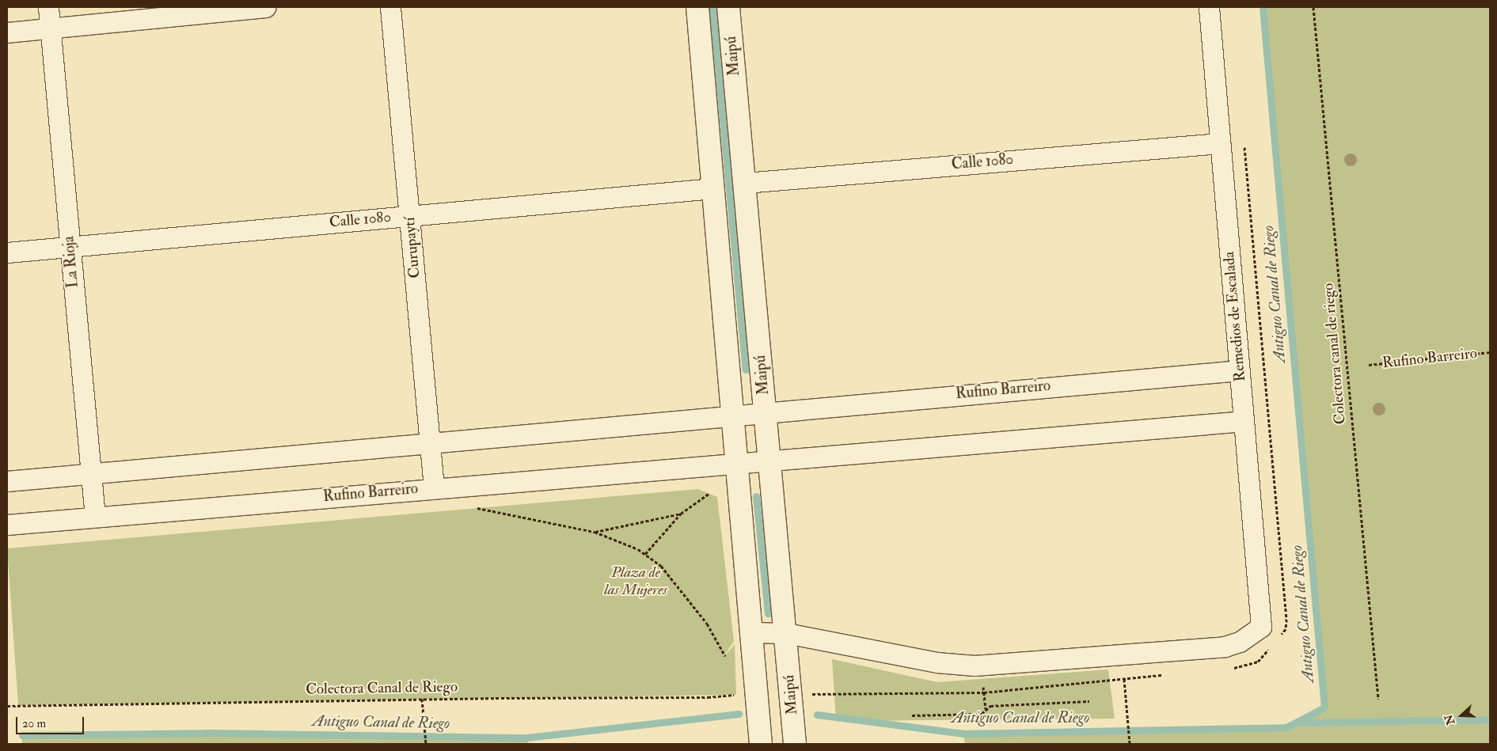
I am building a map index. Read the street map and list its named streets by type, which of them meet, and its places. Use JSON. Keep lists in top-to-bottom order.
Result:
{
  "streets": {
    "street": [
      "Maipú",
      "Calle 1080",
      "Curupaytí",
      "La Rioja",
      "Remedios de Escalada",
      "Rufino Barreiro"
    ],
    "path": ["Colectora canal de riego", "Colectora Canal de Riego"]
  },
  "crossings": [
    ["Maipú", "Calle 1080"],
    ["Maipú", "Remedios de Escalada"],
    ["Maipú", "Rufino Barreiro"],
    ["Maipú", "Colectora Canal de Riego"],
    ["Calle 1080", "Curupaytí"],
    ["Calle 1080", "La Rioja"],
    ["Calle 1080", "Remedios de Escalada"],
    ["Curupaytí", "Rufino Barreiro"],
    ["La Rioja", "Rufino Barreiro"],
    ["Remedios de Escalada", "Rufino Barreiro"]
  ],
  "water": ["Antiguo Canal de Riego"],
  "parks": ["Plaza de las Mujeres"],
  "scale_bar": "20 m",
  "north": "left"
}
